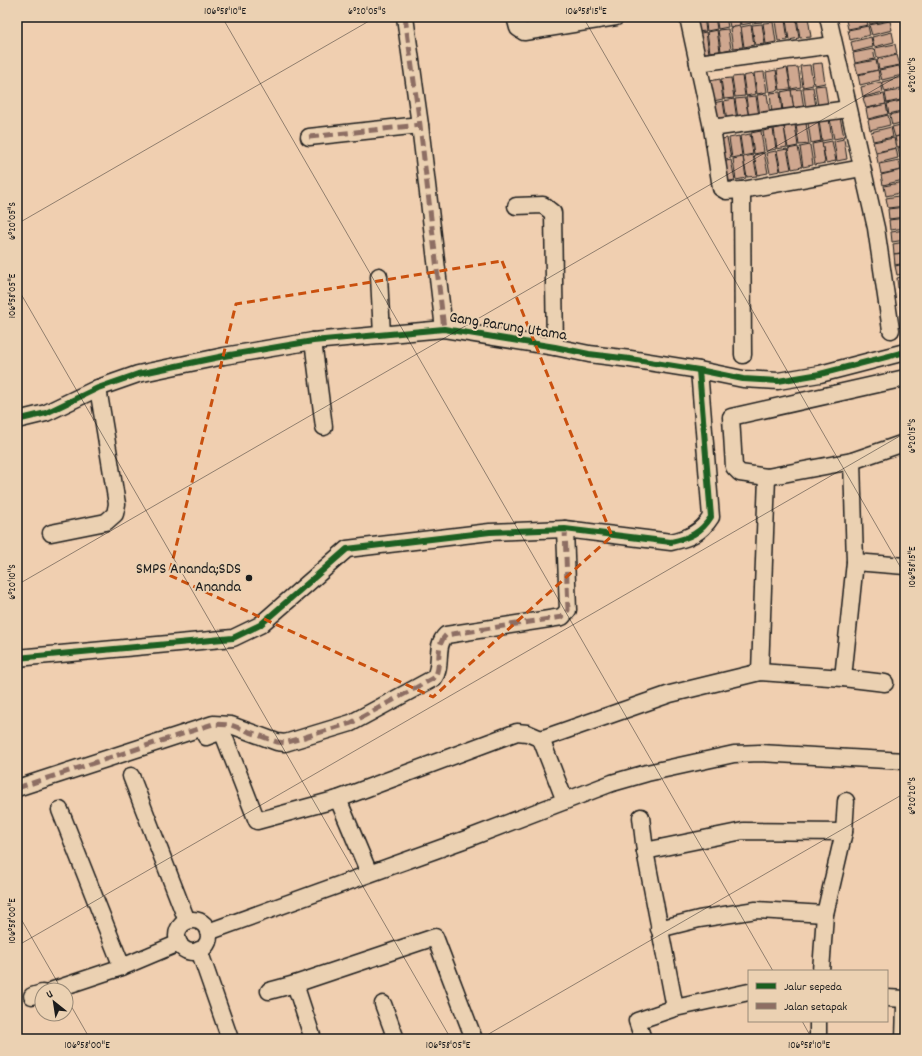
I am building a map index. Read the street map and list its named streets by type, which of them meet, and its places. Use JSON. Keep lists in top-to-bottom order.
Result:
{
  "streets": {
    "street": ["Gang Parung Utama"]
  },
  "places": ["SMPS Ananda;SDS Ananda"],
  "legend": ["Jalur sepeda", "Jalan setapak"],
  "north": "top left",
  "coordinates": [
    "106°58'10\"E",
    "6°20'05\"S",
    "106°58'15\"E",
    "6°20'10\"S",
    "106°58'05\"E",
    "6°20'15\"S",
    "6°20'20\"S",
    "106°58'00\"E"
  ]
}
